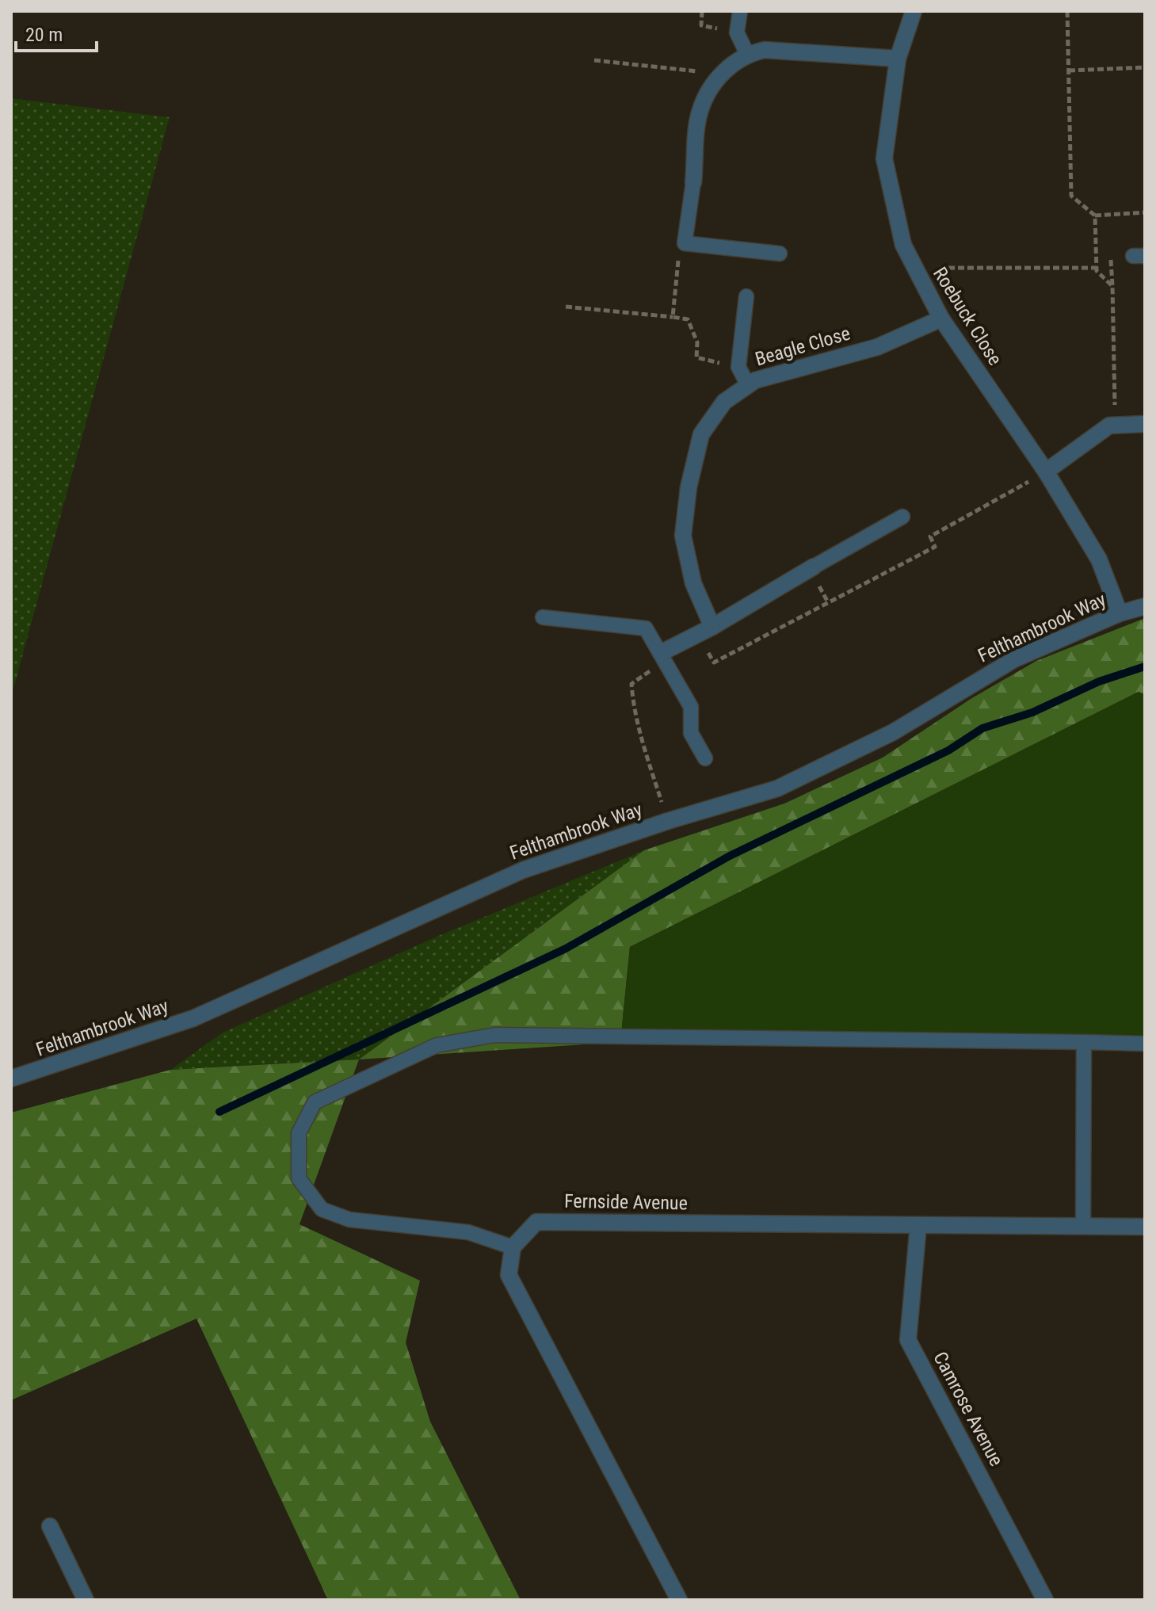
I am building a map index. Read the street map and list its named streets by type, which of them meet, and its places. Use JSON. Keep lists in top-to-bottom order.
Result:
{
  "streets": {
    "street": [
      "Roebuck Close",
      "Beagle Close",
      "Felthambrook Way",
      "Fernside Avenue",
      "Camrose Avenue"
    ]
  },
  "crossings": [
    ["Roebuck Close", "Beagle Close"],
    ["Roebuck Close", "Felthambrook Way"],
    ["Fernside Avenue", "Camrose Avenue"]
  ],
  "scale_bar": "20 m"
}
